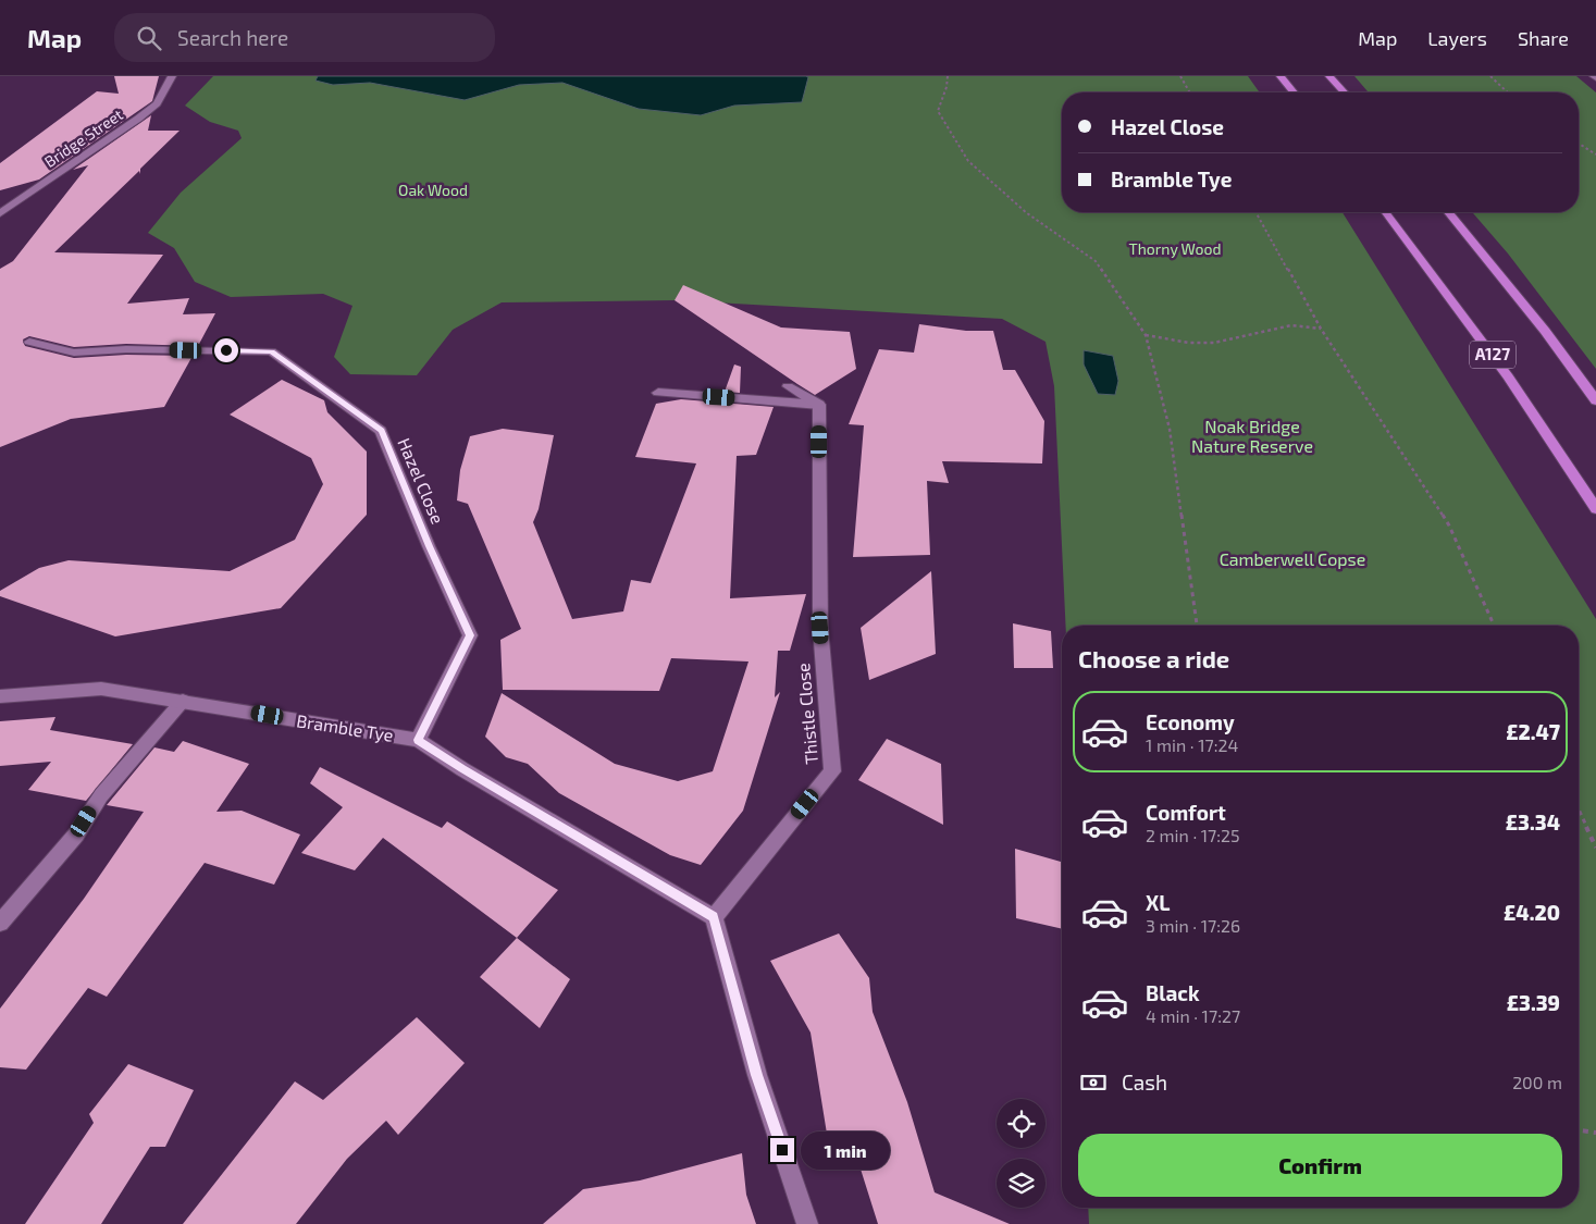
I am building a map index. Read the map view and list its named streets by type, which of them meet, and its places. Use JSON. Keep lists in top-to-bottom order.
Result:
{
  "streets": {
    "highway": ["A127"],
    "street": [
      "Bridge Street",
      "Hazel Close",
      "Thistle Close",
      "Bramble Tye"
    ]
  },
  "crossings": [
    ["Hazel Close", "Bramble Tye"],
    ["Thistle Close", "Bramble Tye"]
  ],
  "parks": [
    "Oak Wood",
    "Thorny Wood",
    "Noak Bridge Nature Reserve",
    "Camberwell Copse"
  ],
  "page": {
    "header": "Map",
    "search": "Search here",
    "nav": ["Map", "Layers", "Share"],
    "banner": ["Hazel Close", "Bramble Tye"],
    "heading": "Choose a ride",
    "list": [
      {
        "name": "Economy",
        "note": "1 min · 17:24",
        "value": "£2.47"
      },
      {
        "name": "Comfort",
        "note": "2 min · 17:25",
        "value": "£3.34"
      },
      {
        "name": "XL",
        "note": "3 min · 17:26",
        "value": "£4.20"
      },
      {
        "name": "Black",
        "note": "4 min · 17:27",
        "value": "£3.39"
      }
    ],
    "pay": ["Cash", "200 m"],
    "buttons": "Confirm",
    "bubble": "1 min"
  }
}
